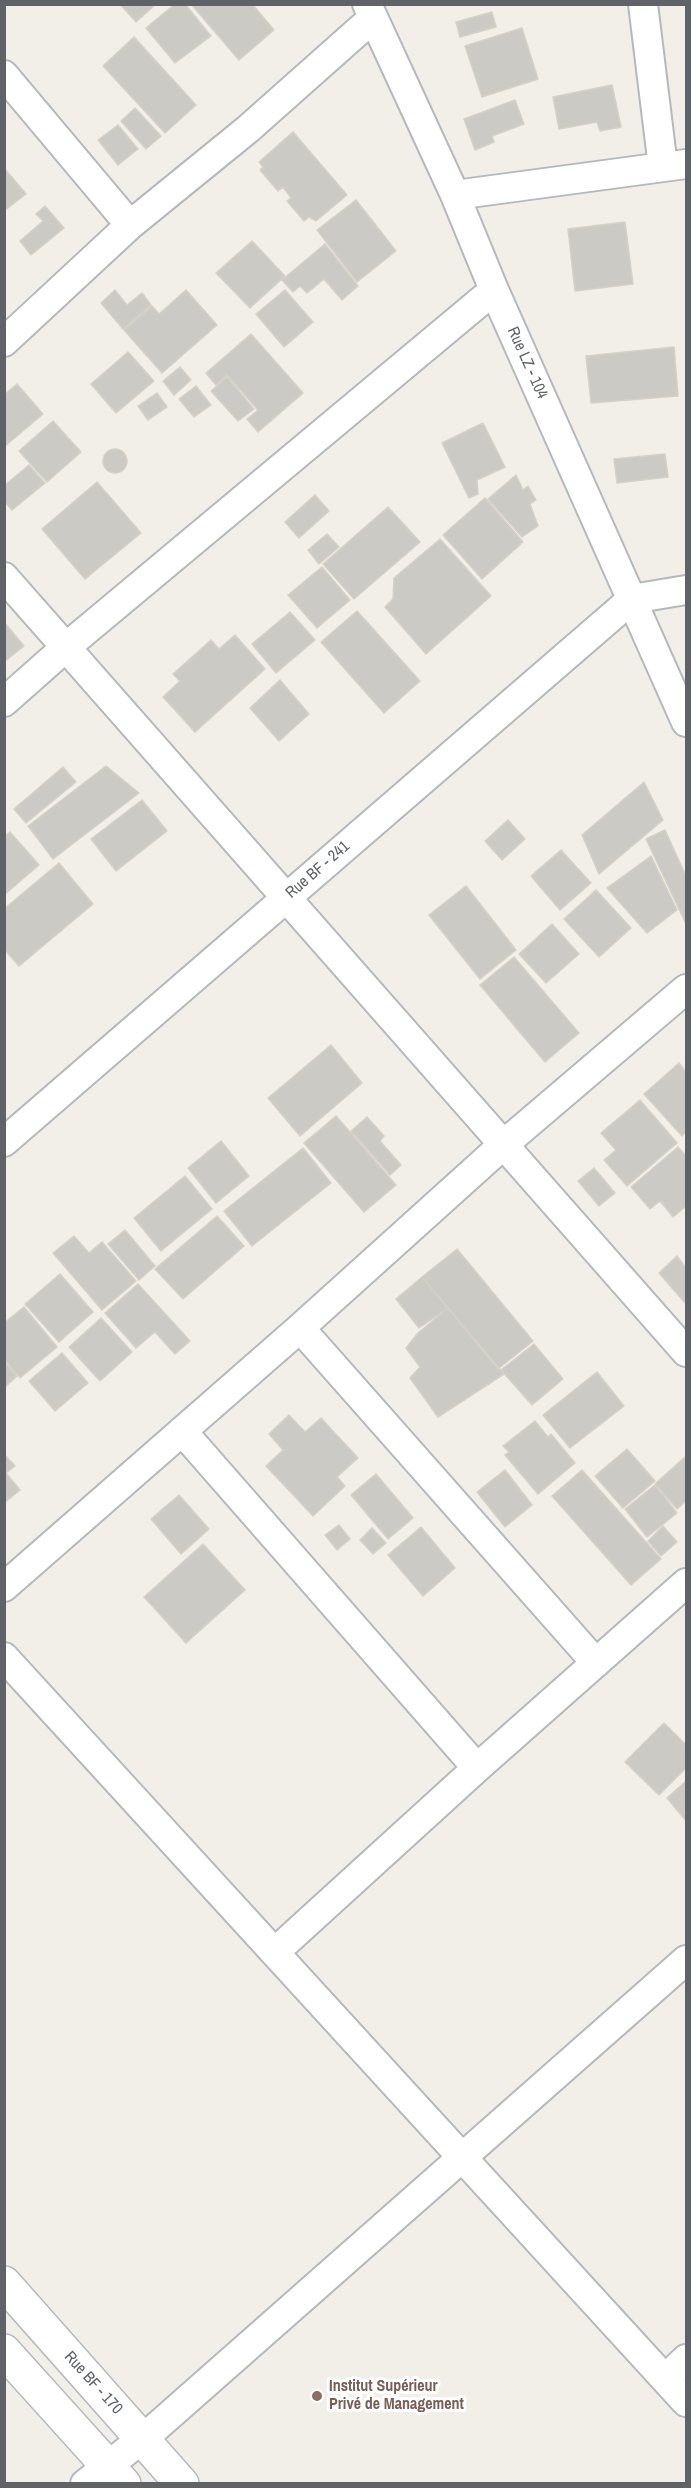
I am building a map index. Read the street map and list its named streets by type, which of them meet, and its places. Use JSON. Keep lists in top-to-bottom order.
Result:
{
  "streets": {
    "main road": ["Rue BF - 170"],
    "street": ["Rue LZ - 104", "Rue BF - 241"]
  },
  "crossings": [
    ["Rue LZ - 104", "Rue BF - 241"]
  ],
  "places": ["Institut Supérieur Privé de Management"]
}
